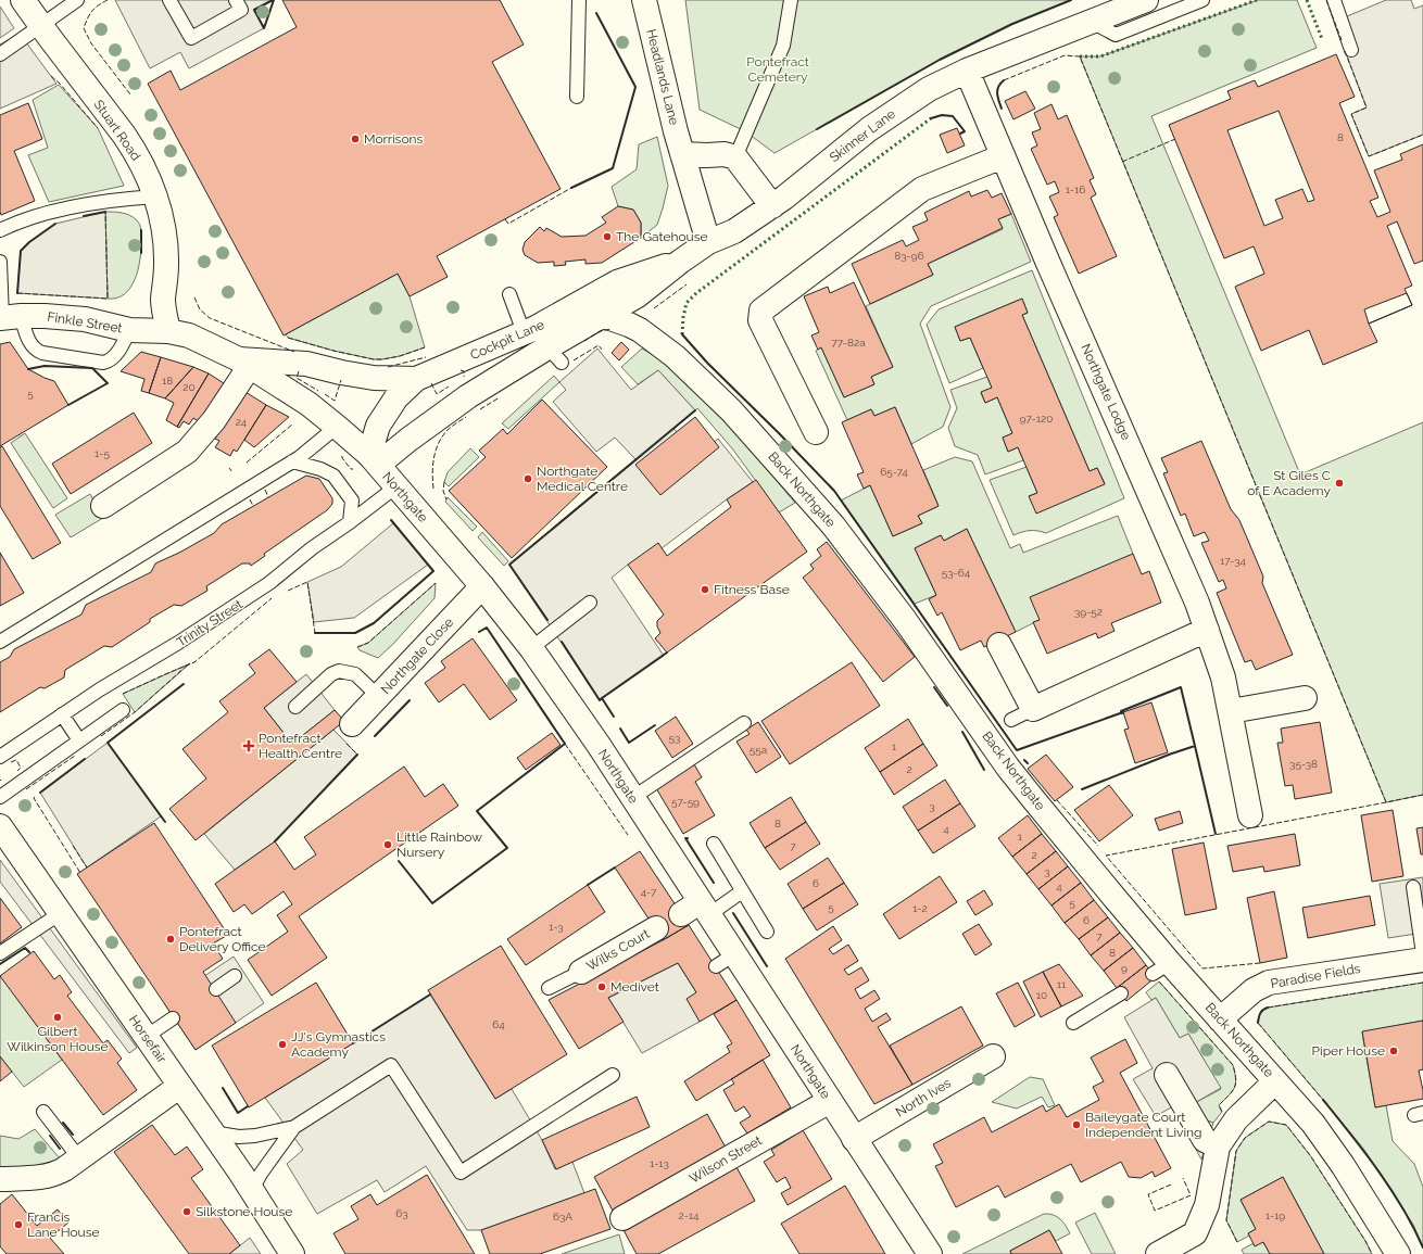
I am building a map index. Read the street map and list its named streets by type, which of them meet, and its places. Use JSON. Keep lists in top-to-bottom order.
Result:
{
  "streets": {
    "street": [
      "Headlands Lane",
      "Stuart Road",
      "Skinner Lane",
      "Finkle Street",
      "Cockpit Lane",
      "Northgate Lodge",
      "Back Northgate",
      "Northgate",
      "Northgate Close",
      "Wilks Court",
      "Paradise Fields",
      "Horsefair",
      "North Ives",
      "Wilson Street"
    ],
    "lane": ["Trinity Street"]
  },
  "crossings": [
    ["Headlands Lane", "Skinner Lane"],
    ["Stuart Road", "Finkle Street"],
    ["Stuart Road", "Northgate"],
    ["Skinner Lane", "Cockpit Lane"],
    ["Skinner Lane", "Northgate Lodge"],
    ["Skinner Lane", "Back Northgate"],
    ["Finkle Street", "Northgate"],
    ["Cockpit Lane", "Back Northgate"],
    ["Cockpit Lane", "Northgate"],
    ["Back Northgate", "Paradise Fields"],
    ["Northgate", "Trinity Street"],
    ["Northgate", "Northgate Close"],
    ["Northgate", "North Ives"],
    ["Northgate", "Wilson Street"]
  ],
  "parks": ["Pontefract Cemetery"],
  "places": {
    "other": [
      "Morrisons",
      "The Gatehouse",
      "Northgate Medical Centre",
      "St Giles C of E Academy",
      "Fitness Base",
      "Little Rainbow Nursery",
      "Pontefract Delivery Office",
      "Medivet",
      "Gilbert Wilkinson House",
      "JJ's Gymnastics Academy",
      "Piper House",
      "Baileygate Court Independent Living",
      "Silkstone House",
      "Francis Lane House"
    ],
    "health": ["Pontefract Health Centre"]
  },
  "house_numbers": [
    "8",
    "1-16",
    "83-96",
    "77-82a",
    "18",
    "20",
    "5",
    "97-120",
    "24",
    "1-5",
    "65-74",
    "17-34",
    "53-64",
    "39-52",
    "53",
    "1",
    "55a",
    "35-38",
    "2",
    "57-59",
    "3",
    "8",
    "4",
    "1",
    "7",
    "2",
    "3",
    "6",
    "4",
    "4-7",
    "5",
    "5",
    "1-2",
    "6",
    "1-3",
    "7",
    "8",
    "9",
    "11",
    "10",
    "64",
    "1-13",
    "63",
    "2-14",
    "1-19",
    "63A"
  ]
}
